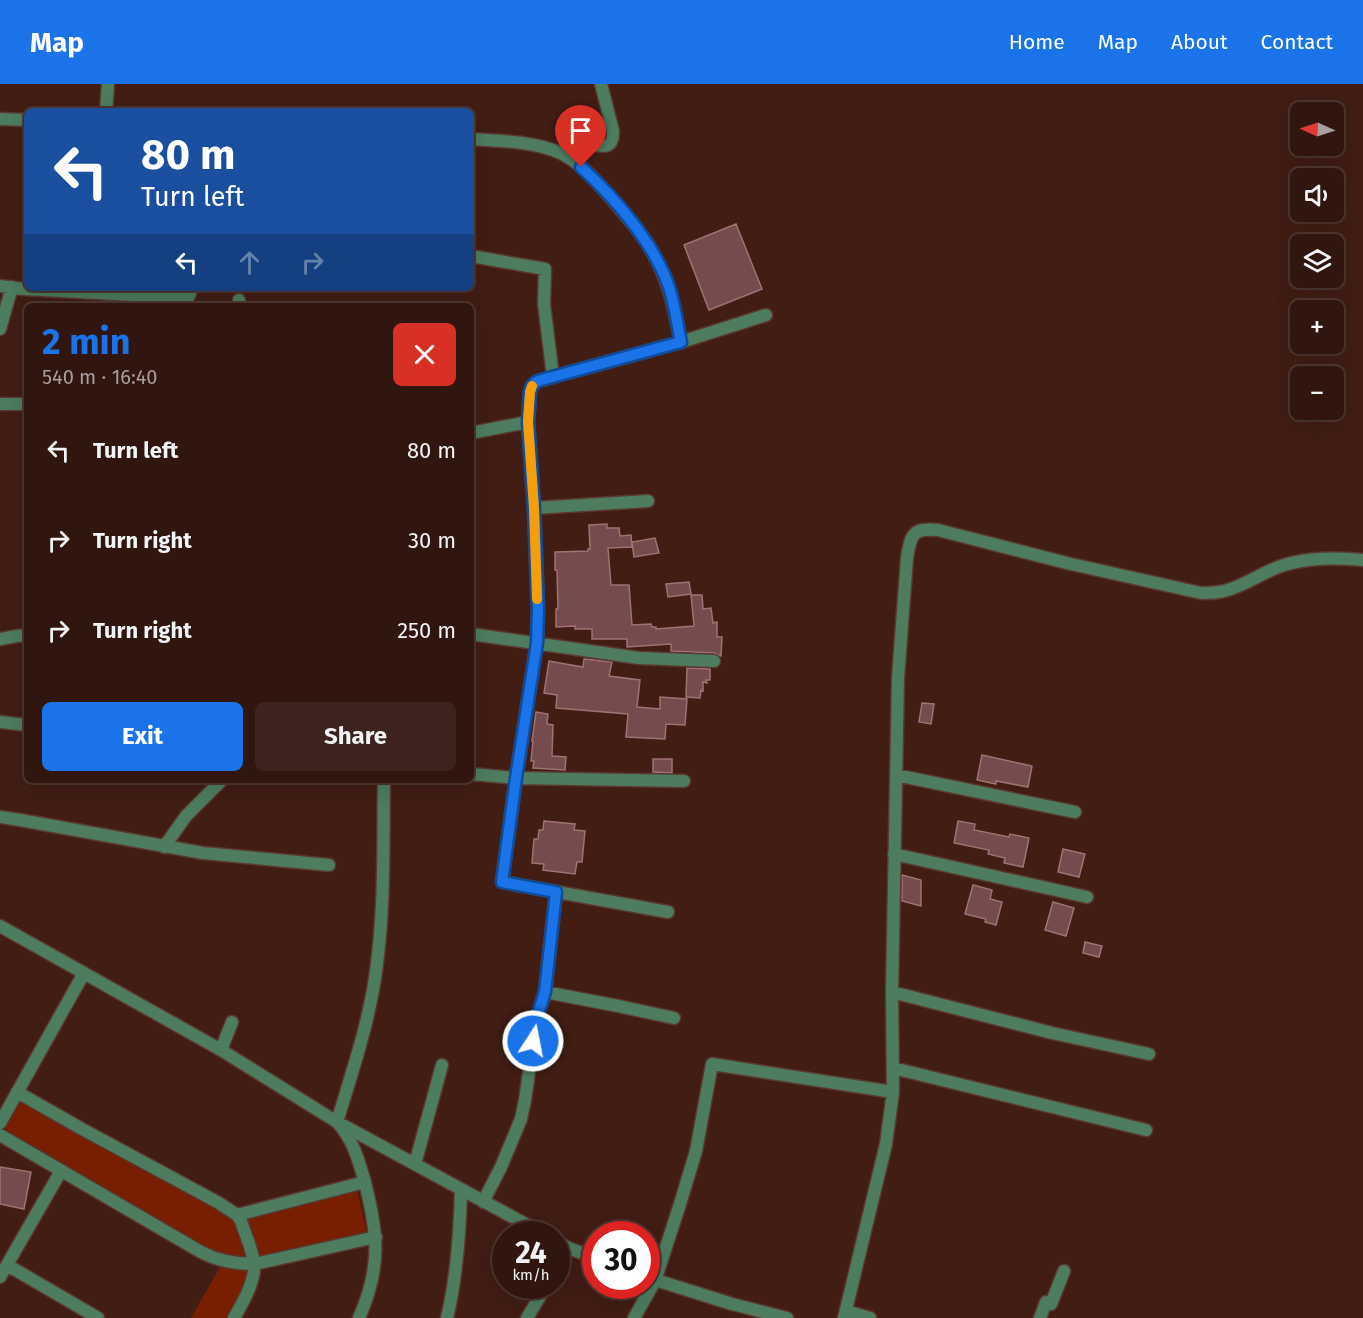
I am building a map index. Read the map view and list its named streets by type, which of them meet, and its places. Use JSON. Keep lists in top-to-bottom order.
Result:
{
  "north": "left",
  "page": {
    "header": "Map",
    "nav": [
      "Home",
      "Map",
      "About",
      "Contact"
    ],
    "map_buttons": ["+", "−"],
    "turn": ["80 m", "Turn left"],
    "heading": ["2 min", "540 m · 16:40"],
    "list": [
      {
        "name": "Turn left",
        "value": "80 m"
      },
      {
        "name": "Turn right",
        "value": "30 m"
      },
      {
        "name": "Turn right",
        "value": "250 m"
      }
    ],
    "buttons": ["Exit", "Share"],
    "speed": "24 km/h",
    "limit": "30"
  }
}
